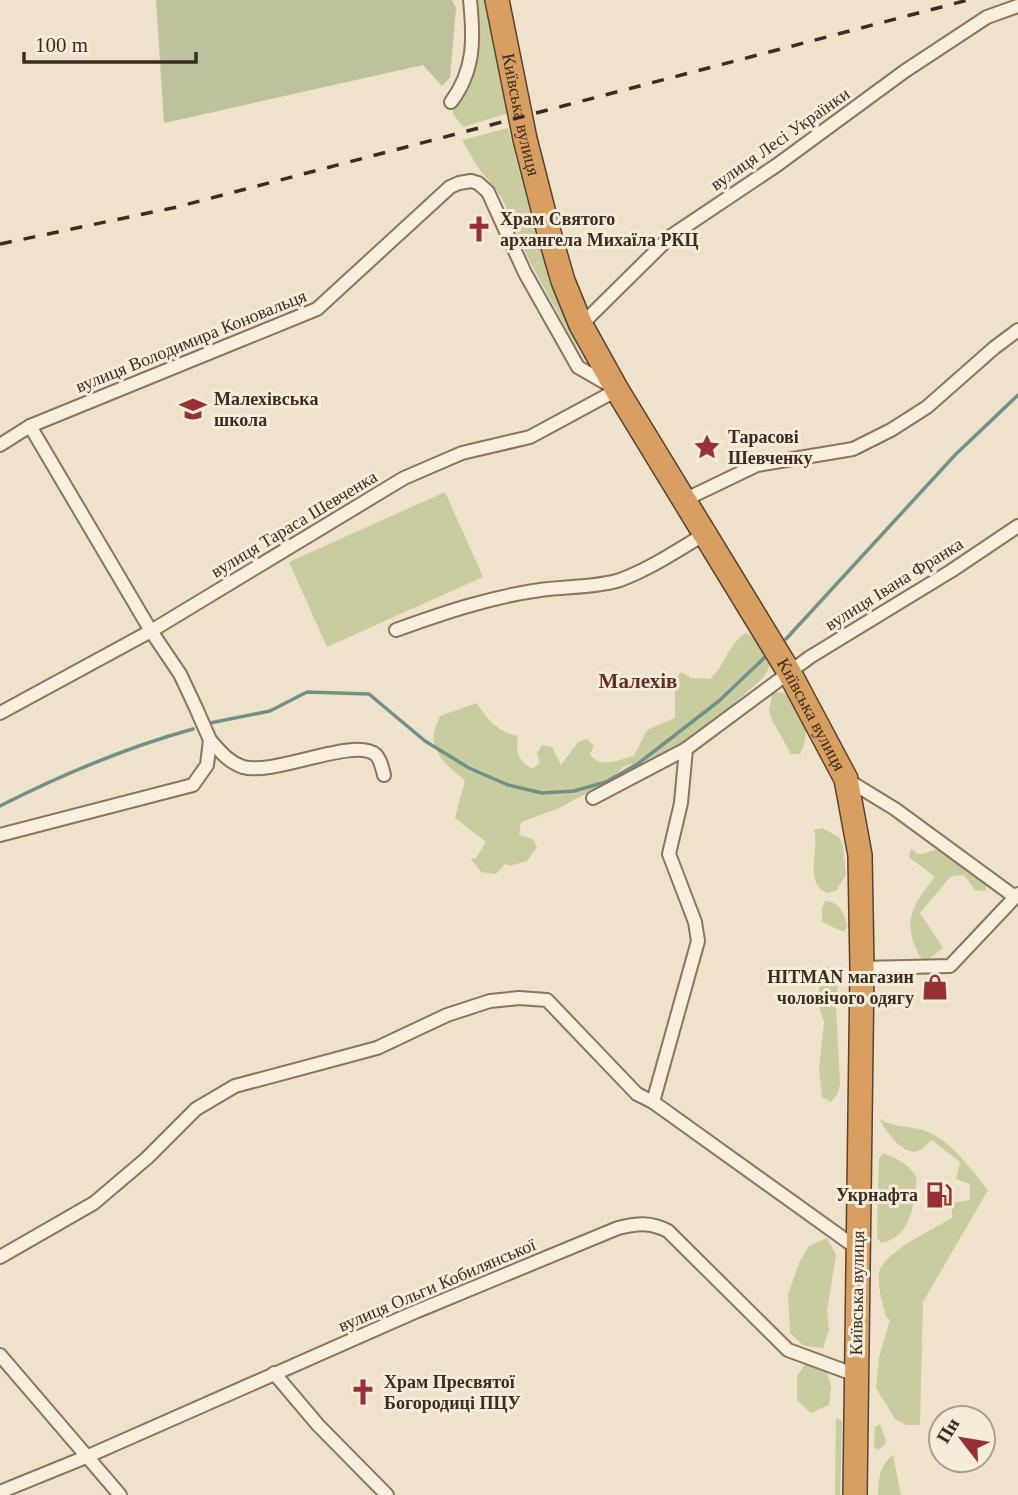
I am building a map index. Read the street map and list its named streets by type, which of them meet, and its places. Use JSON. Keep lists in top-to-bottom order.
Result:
{
  "streets": {
    "highway": ["Київська вулиця"],
    "street": [
      "вулиця Лесі Українки",
      "вулиця Володимира Коновальця",
      "вулиця Тараса Шевченка",
      "вулиця Івана Франка",
      "вулиця Ольги Кобилянської"
    ]
  },
  "crossings": [
    ["Київська вулиця", "вулиця Лесі Українки"],
    ["Київська вулиця", "вулиця Володимира Коновальця"],
    ["Київська вулиця", "вулиця Тараса Шевченка"],
    ["Київська вулиця", "вулиця Івана Франка"],
    ["Київська вулиця", "вулиця Ольги Кобилянської"],
    ["вулиця Володимира Коновальця", "вулиця Тараса Шевченка"]
  ],
  "districts": ["Малехів"],
  "places": {
    "church": ["Храм Святого архангела Михаїла РКЦ", "Храм Пресвятої Богородиці ПЦУ"],
    "school or university": ["Малехівська школа"],
    "place": ["Тарасові Шевченку"],
    "shop": ["HITMAN магазин чоловічого одягу"],
    "fuel station": ["Укрнафта"]
  },
  "scale_bar": "100 m",
  "north": "top left"
}
